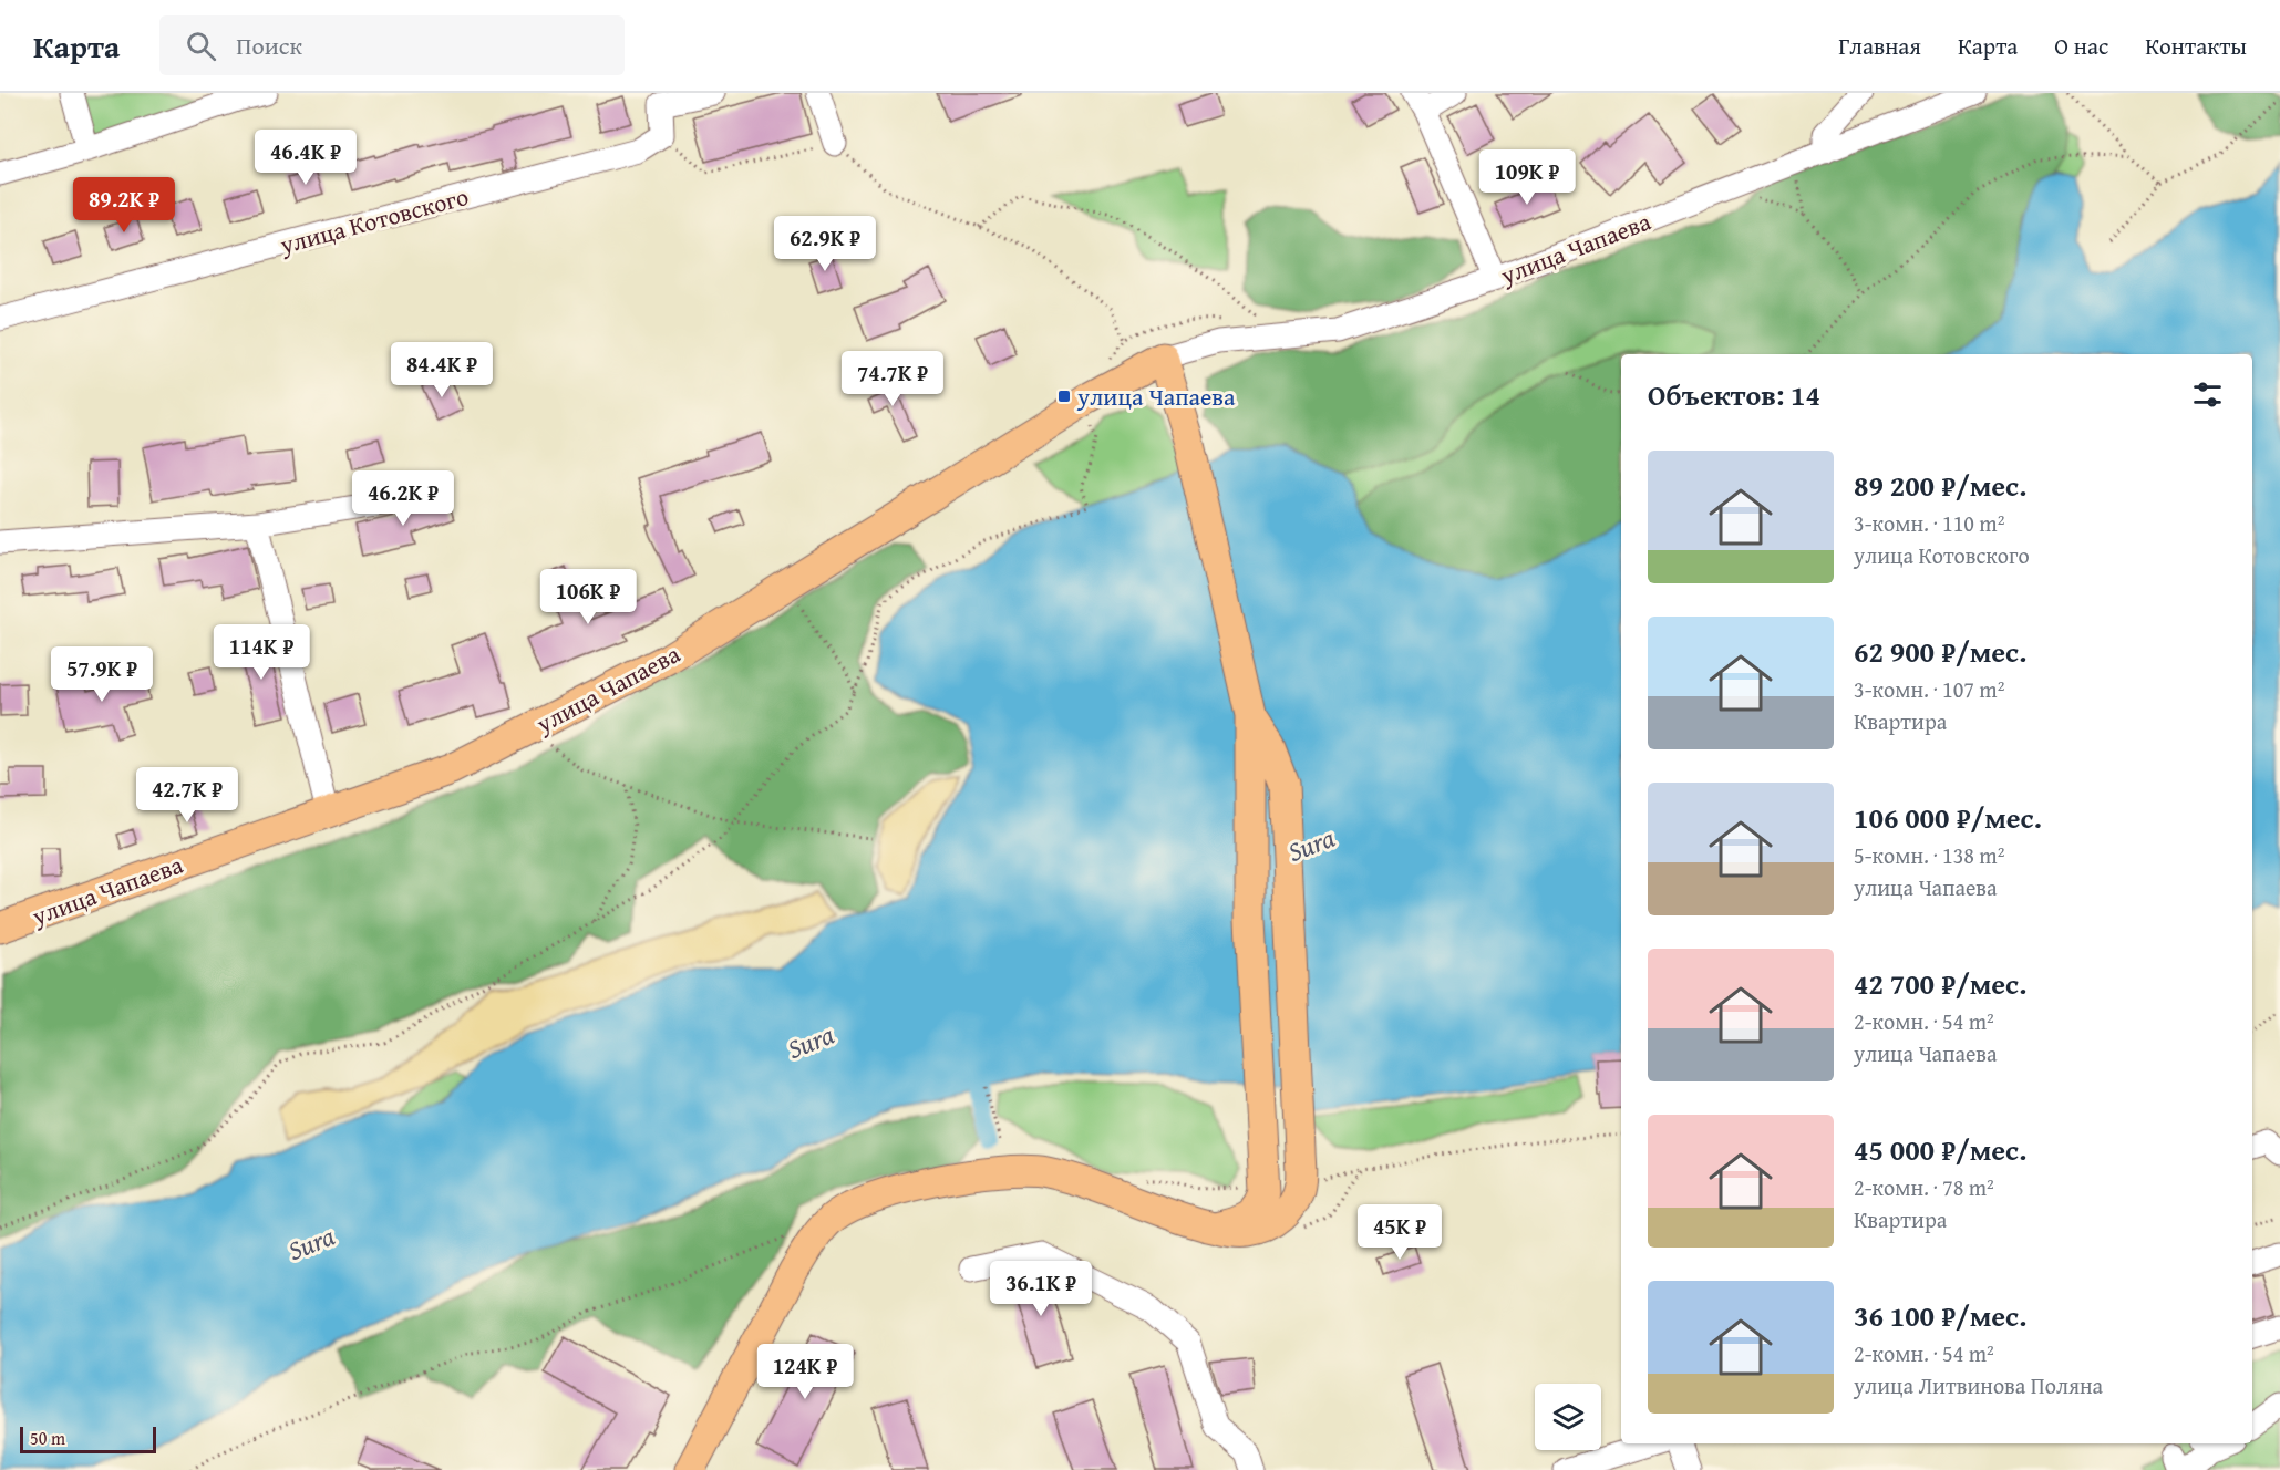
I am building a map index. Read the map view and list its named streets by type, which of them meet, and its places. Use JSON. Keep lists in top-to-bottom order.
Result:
{
  "streets": {
    "main road": ["улица Чапаева"],
    "street": ["улица Котовского"]
  },
  "water": ["Sura"],
  "places": {
    "transit": ["улица Чапаева"]
  },
  "scale_bar": "50 m",
  "page": {
    "header": "Карта",
    "search": "Поиск",
    "nav": [
      "Главная",
      "Карта",
      "О нас",
      "Контакты"
    ],
    "price": [
      "46.4K ₽",
      "109K ₽",
      "89.2K ₽",
      "62.9K ₽",
      "84.4K ₽",
      "74.7K ₽",
      "46.2K ₽",
      "106K ₽",
      "114K ₽",
      "57.9K ₽",
      "42.7K ₽",
      "45K ₽",
      "36.1K ₽",
      "124K ₽"
    ],
    "heading": "Объектов: 14",
    "list": [
      {
        "name": "89 200 ₽/мес.",
        "note": "3-комн. · 110 m² · улица Котовского"
      },
      {
        "name": "62 900 ₽/мес.",
        "note": "3-комн. · 107 m² · Квартира"
      },
      {
        "name": "106 000 ₽/мес.",
        "note": "5-комн. · 138 m² · улица Чапаева"
      },
      {
        "name": "42 700 ₽/мес.",
        "note": "2-комн. · 54 m² · улица Чапаева"
      },
      {
        "name": "45 000 ₽/мес.",
        "note": "2-комн. · 78 m² · Квартира"
      },
      {
        "name": "36 100 ₽/мес.",
        "note": "2-комн. · 54 m² · улица Литвинова Поляна"
      }
    ],
    "scale": "50 m"
  }
}
